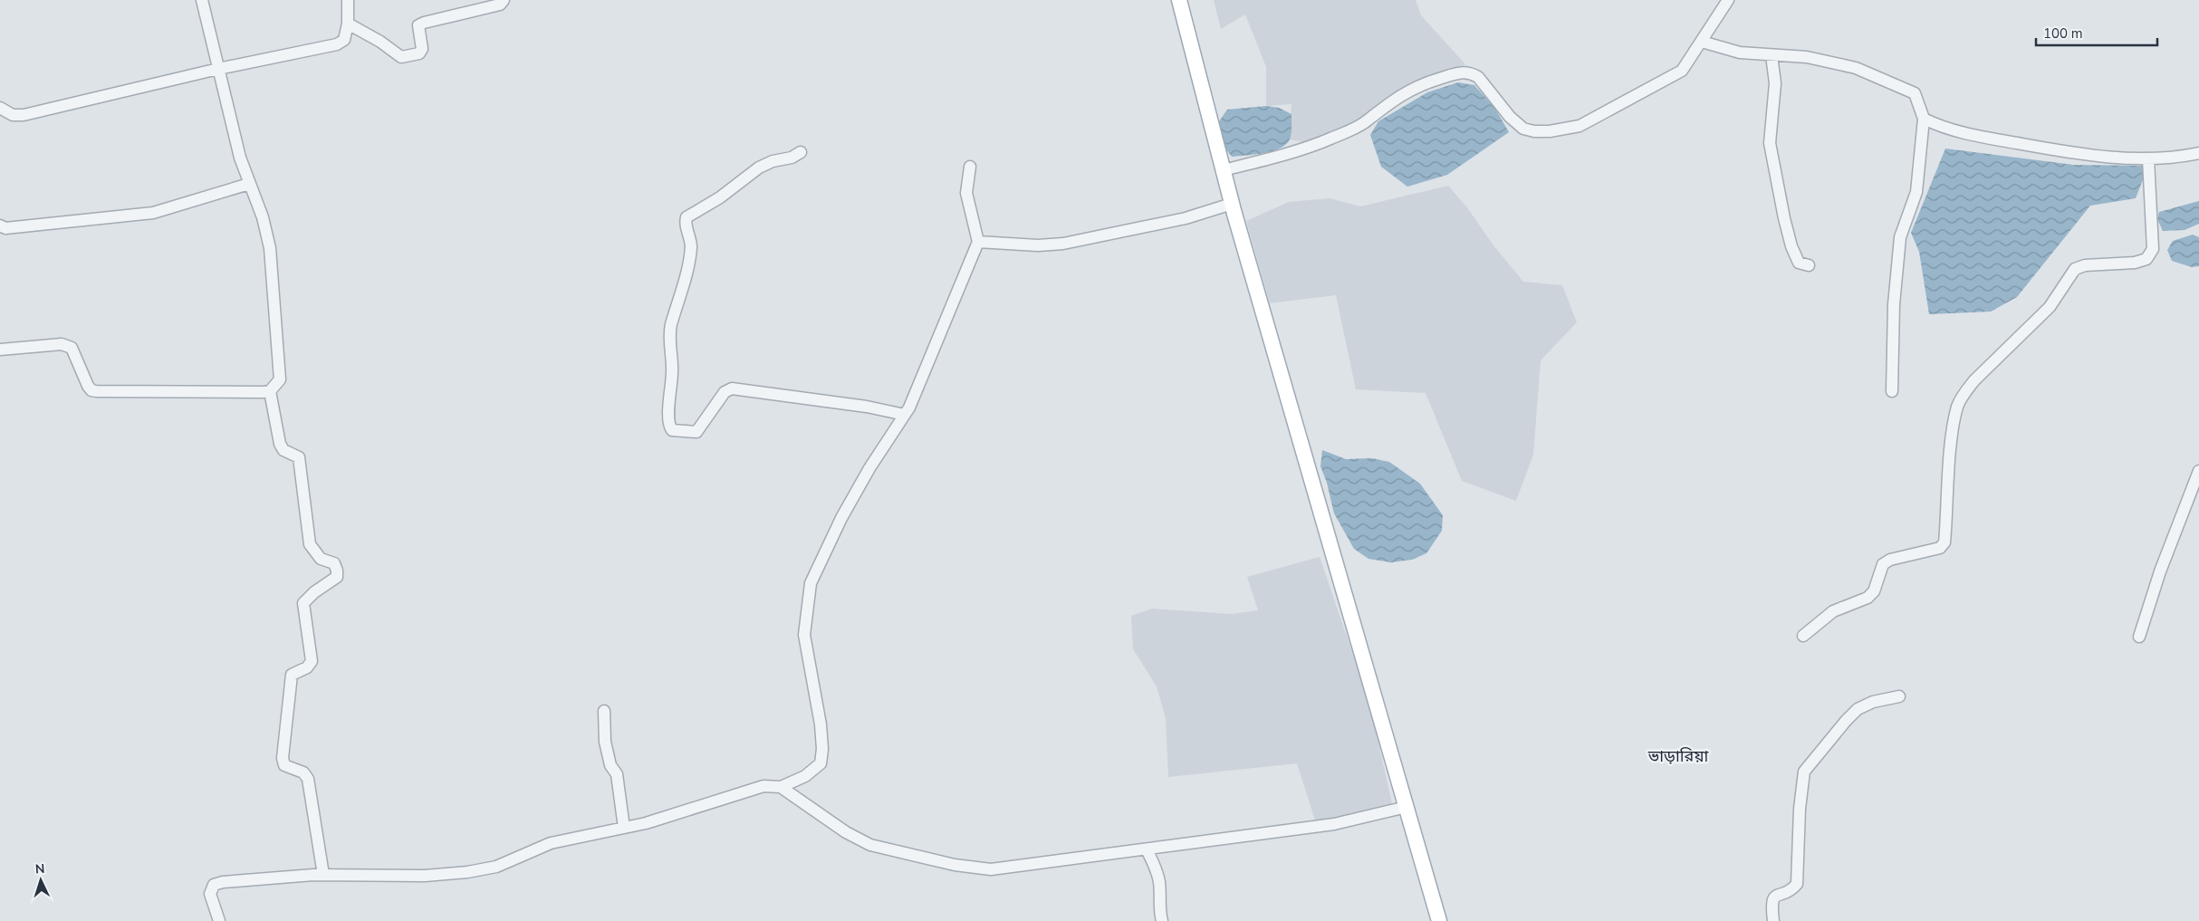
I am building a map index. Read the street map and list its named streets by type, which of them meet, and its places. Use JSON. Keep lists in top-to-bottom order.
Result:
{
  "districts": ["ভাড়ারিয়া"],
  "scale_bar": "100 m",
  "north": "top"
}
